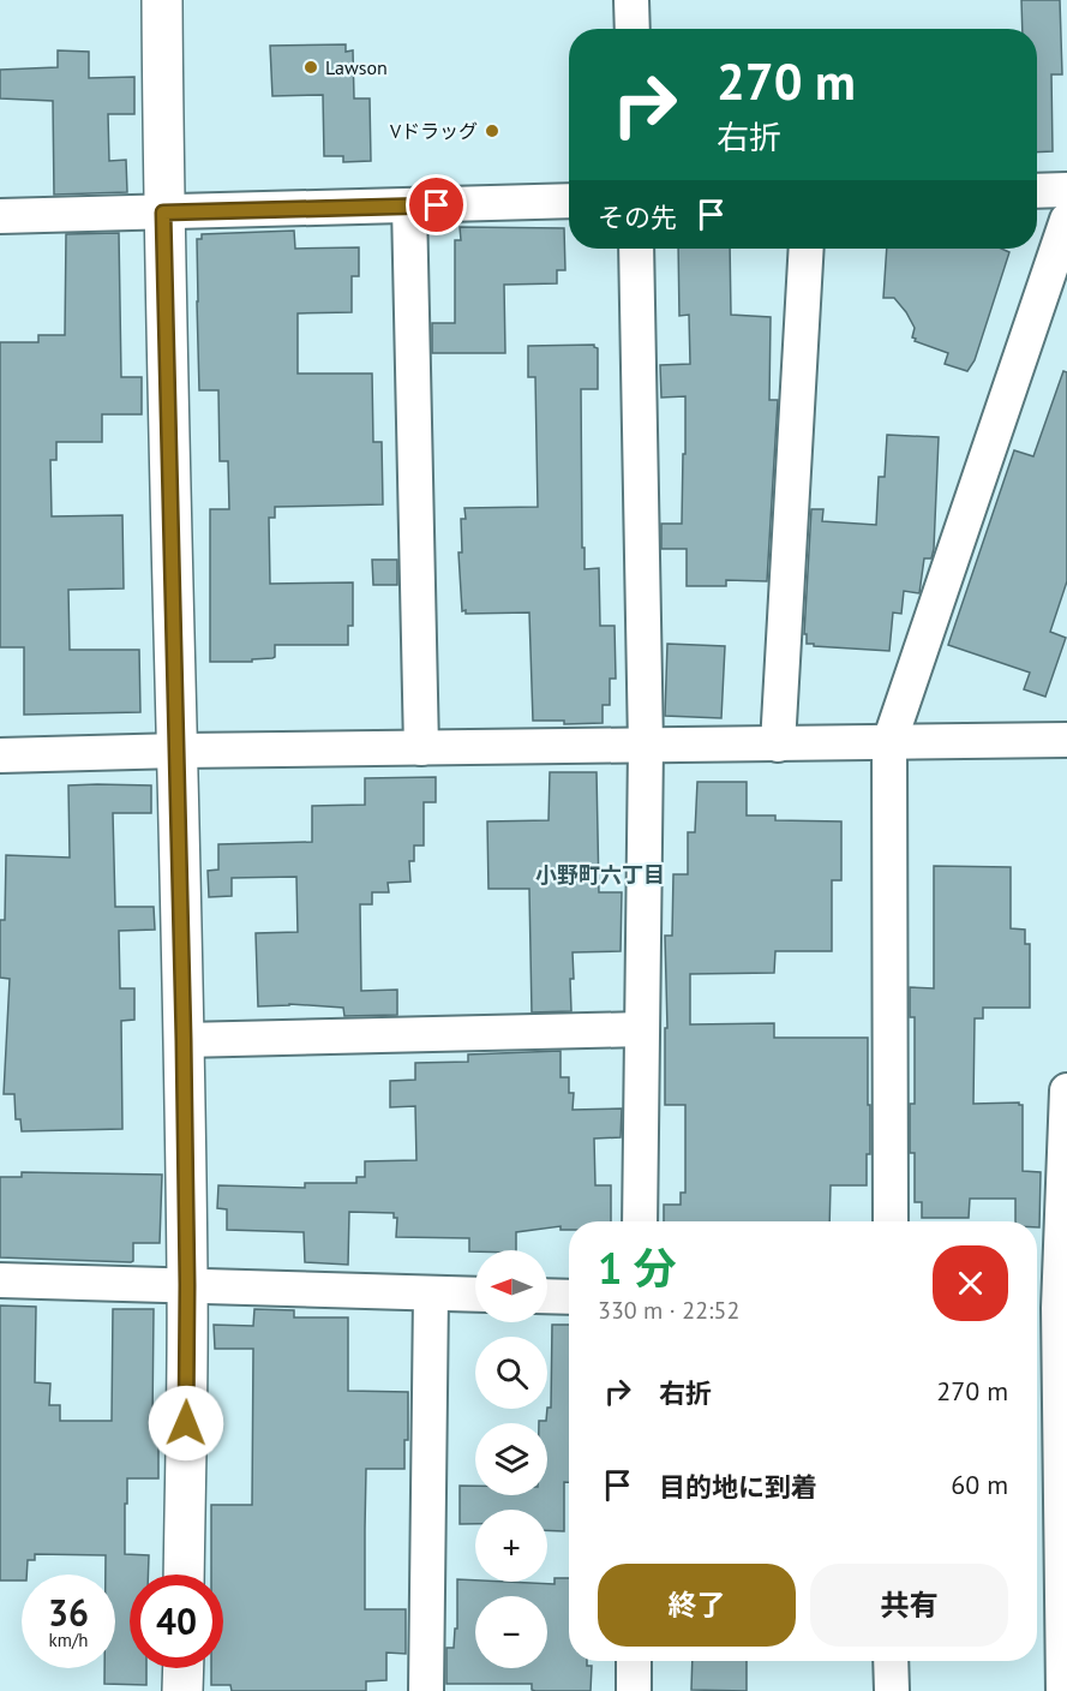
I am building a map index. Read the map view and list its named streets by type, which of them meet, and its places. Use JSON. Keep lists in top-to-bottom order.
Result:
{
  "districts": ["小野町六丁目"],
  "places": ["Lawson", "Vドラッグ"],
  "north": "left",
  "page": {
    "turn": ["270 m", "右折"],
    "then": "その先",
    "heading": ["1 分", "330 m · 22:52"],
    "map_buttons": ["+", "−"],
    "list": [
      {
        "name": "右折",
        "value": "270 m"
      },
      {
        "name": "目的地に到着",
        "value": "60 m"
      }
    ],
    "buttons": ["終了", "共有"],
    "speed": "36 km/h",
    "limit": "40"
  }
}
